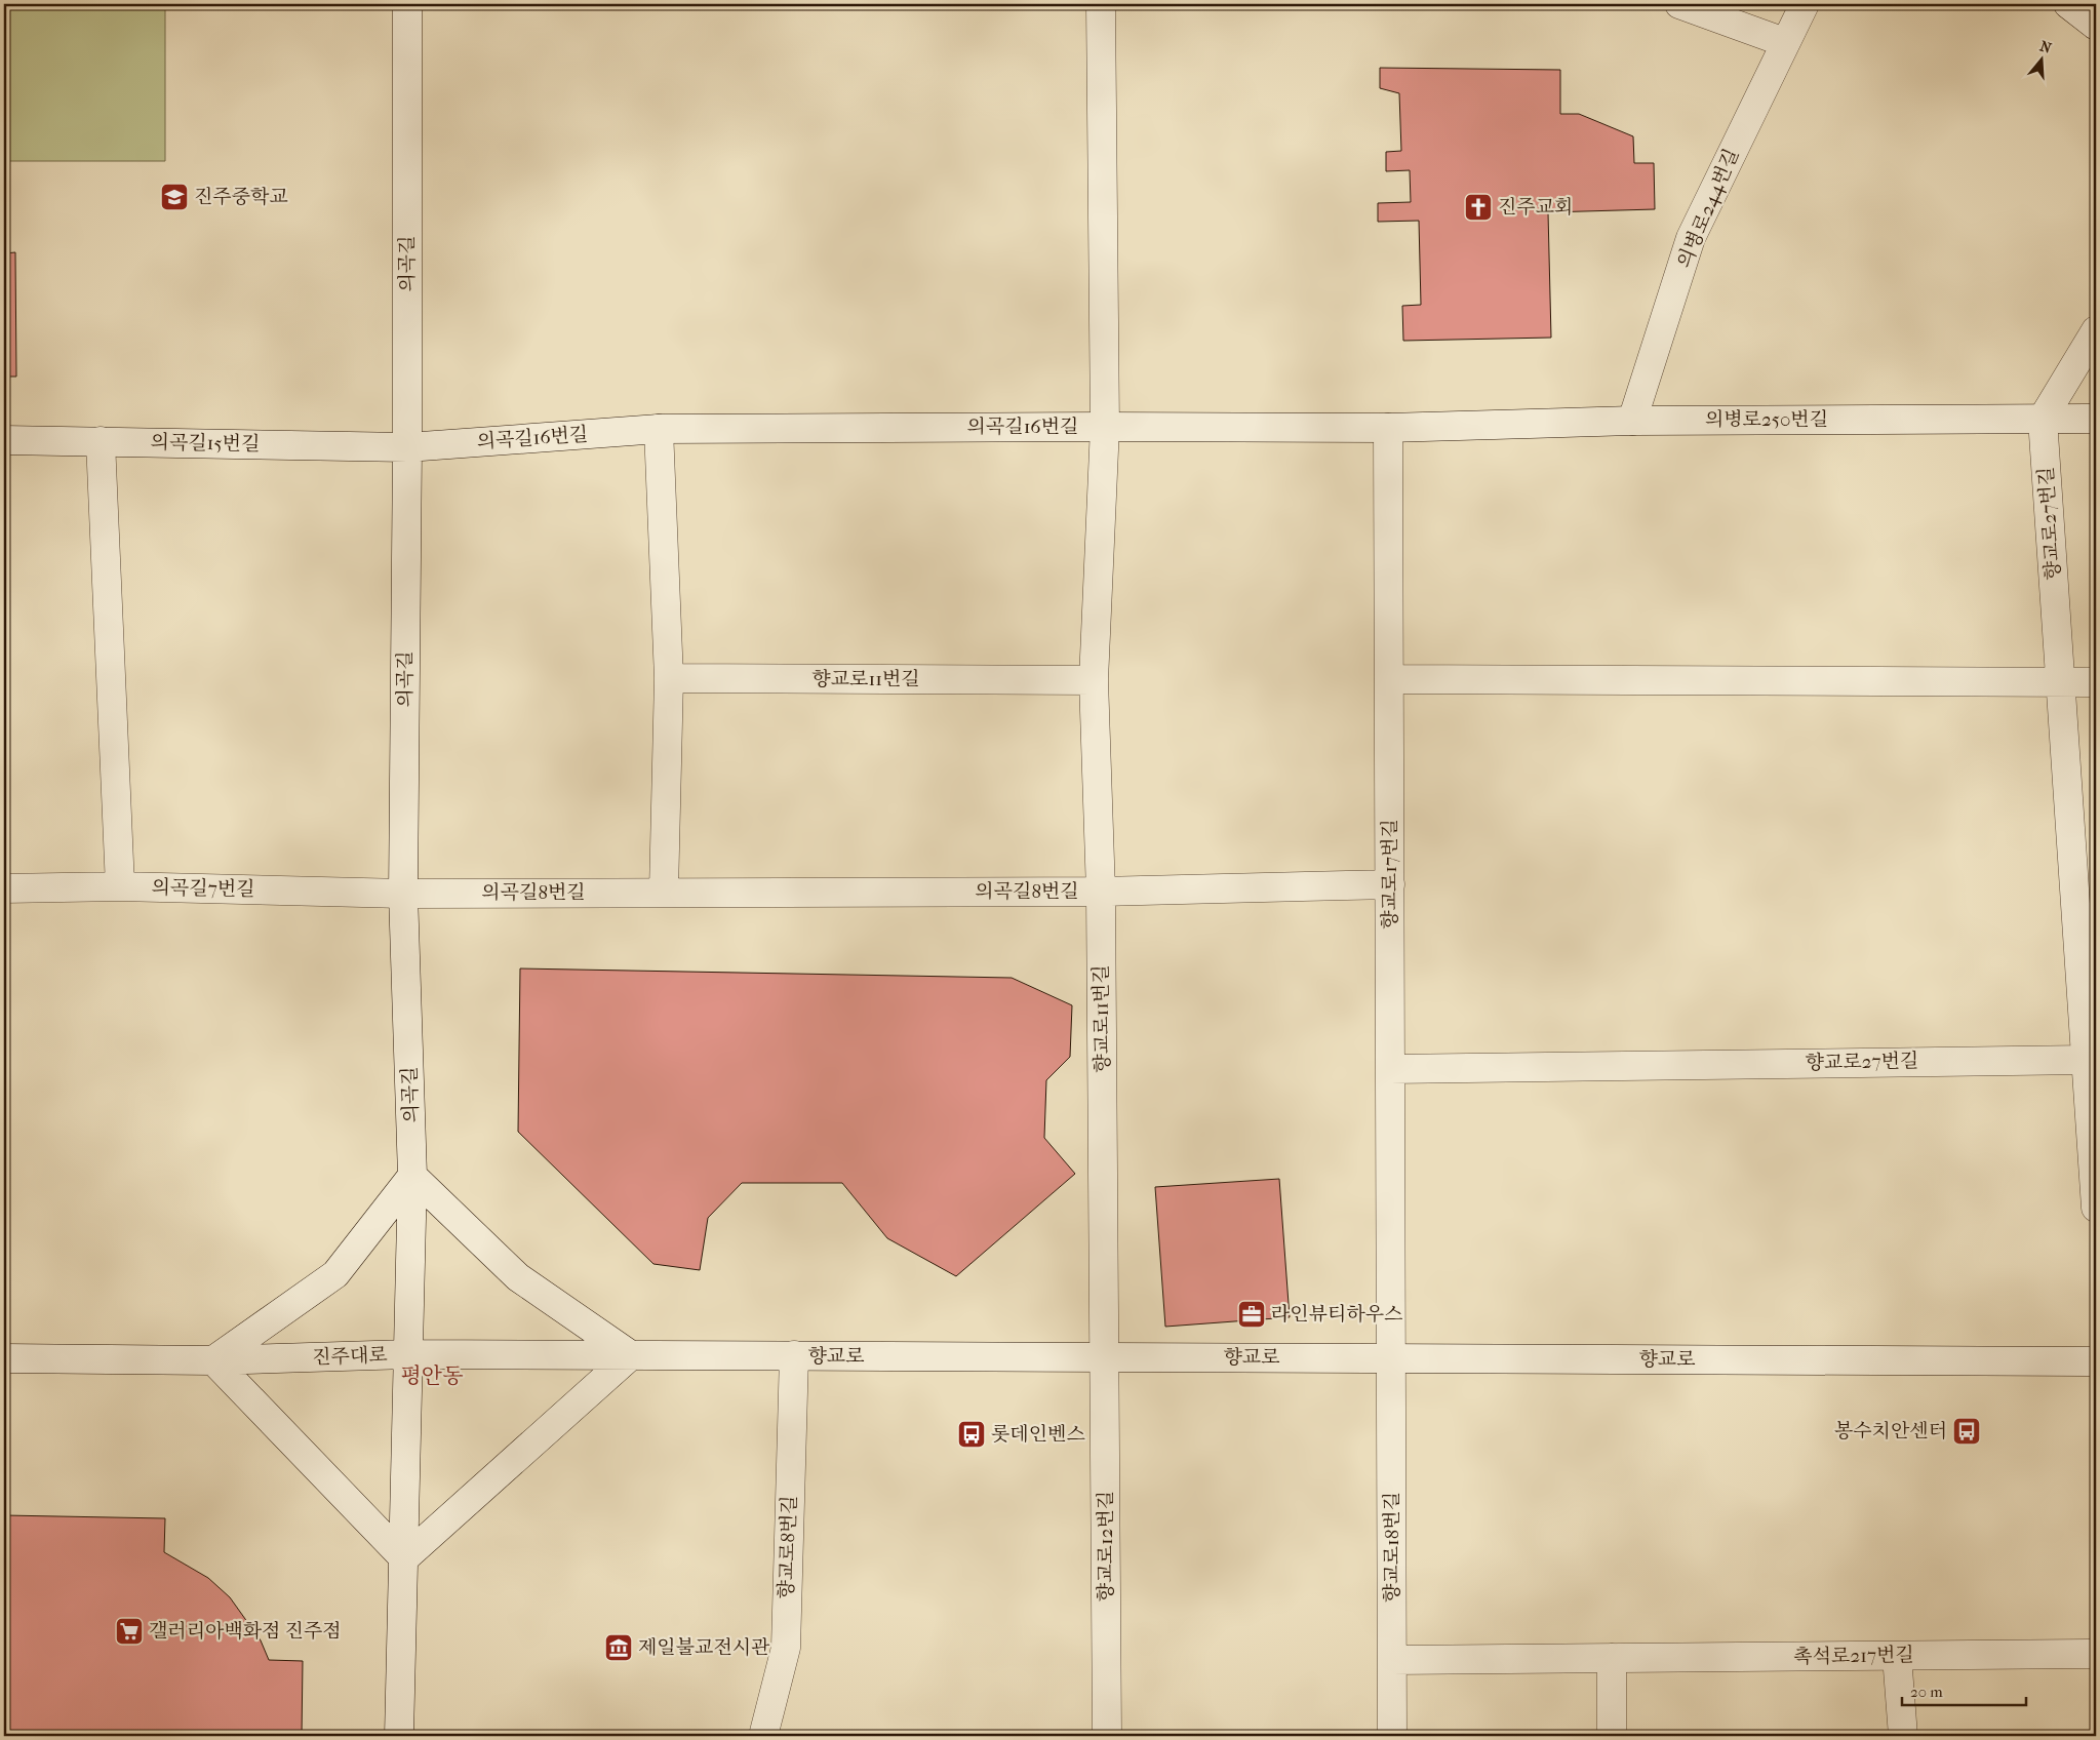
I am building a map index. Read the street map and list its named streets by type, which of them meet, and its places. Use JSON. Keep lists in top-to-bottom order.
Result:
{
  "streets": {
    "street": [
      "의병로244번길",
      "의곡길",
      "의병로250번길",
      "의곡길16번길",
      "의곡길15번길",
      "향교로27번길",
      "향교로11번길",
      "향교로17번길",
      "의곡길7번길",
      "의곡길8번길",
      "진주대로",
      "향교로",
      "향교로12번길",
      "향교로8번길",
      "향교로18번길",
      "촉석로217번길"
    ]
  },
  "crossings": [
    ["의병로244번길", "의병로250번길"],
    ["의곡길", "의곡길16번길"],
    ["의곡길", "의곡길15번길"],
    ["의곡길", "의곡길7번길"],
    ["의곡길", "의곡길8번길"],
    ["의곡길", "진주대로"],
    ["의곡길", "향교로"],
    ["의병로250번길", "의곡길16번길"],
    ["의병로250번길", "향교로27번길"],
    ["의병로250번길", "향교로17번길"],
    ["의곡길16번길", "의곡길15번길"],
    ["의곡길16번길", "향교로11번길"],
    ["의곡길16번길", "향교로17번길"],
    ["향교로27번길", "향교로17번길"],
    ["향교로11번길", "의곡길8번길"],
    ["향교로11번길", "향교로"],
    ["향교로11번길", "향교로12번길"],
    ["향교로17번길", "의곡길8번길"],
    ["향교로17번길", "향교로"],
    ["향교로17번길", "향교로18번길"],
    ["의곡길7번길", "의곡길8번길"],
    ["진주대로", "향교로"],
    ["향교로", "향교로12번길"],
    ["향교로", "향교로8번길"],
    ["향교로", "향교로18번길"],
    ["향교로18번길", "촉석로217번길"]
  ],
  "districts": ["평안동"],
  "places": {
    "school or university": ["진주중학교"],
    "church": ["진주교회"],
    "office": ["라인뷰티하우스"],
    "bus stop": ["봉수치안센터", "롯데인벤스"],
    "supermarket": ["갤러리아백화점 진주점"],
    "museum": ["제일불교전시관"]
  },
  "scale_bar": "20 m",
  "north": "top"
}
